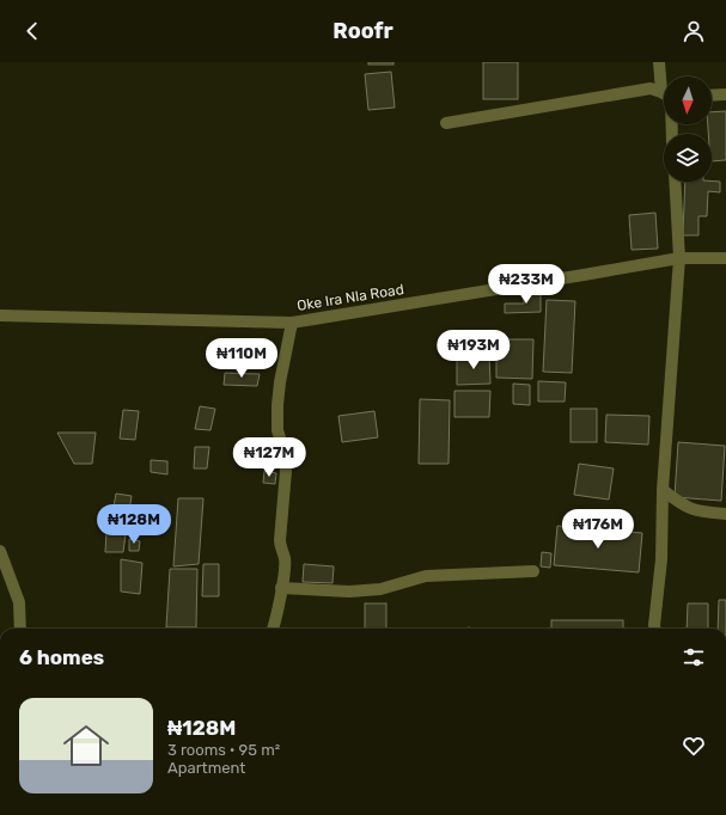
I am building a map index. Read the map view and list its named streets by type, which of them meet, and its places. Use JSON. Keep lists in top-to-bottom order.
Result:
{
  "streets": {
    "street": ["Oke Ira Nla Road"]
  },
  "north": "bottom",
  "page": {
    "header": "Roofr",
    "price": [
      "₦233M",
      "₦193M",
      "₦110M",
      "₦127M",
      "₦128M",
      "₦176M"
    ],
    "heading": "6 homes",
    "list": [
      {
        "name": "₦128M",
        "note": "3 rooms · 95 m² · Apartment"
      }
    ]
  }
}
